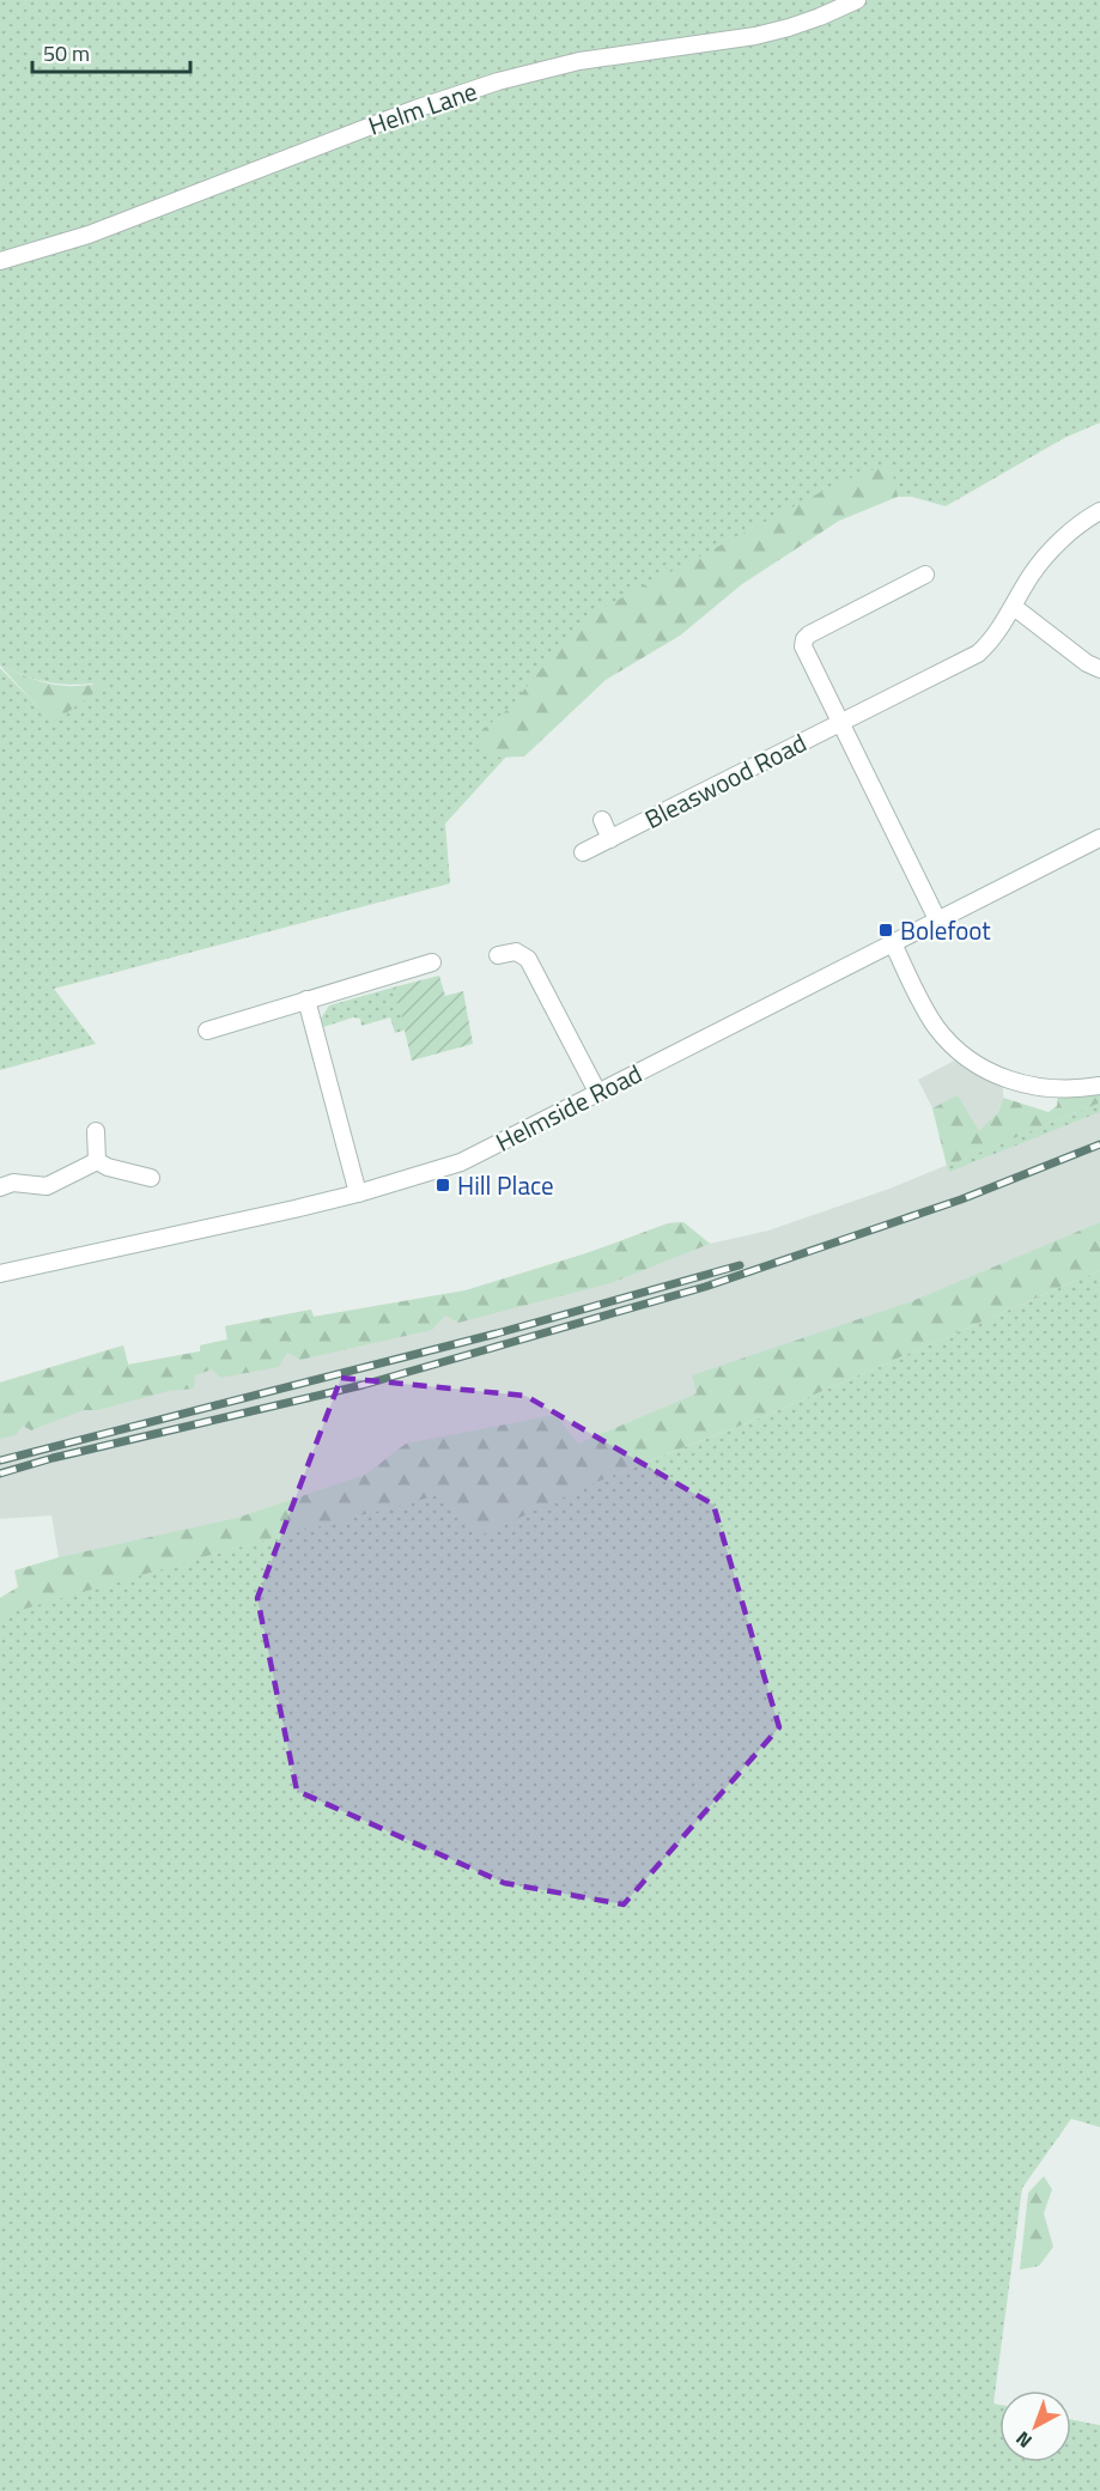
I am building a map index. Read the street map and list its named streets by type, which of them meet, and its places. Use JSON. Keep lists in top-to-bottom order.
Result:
{
  "streets": {
    "street": ["Helm Lane", "Bleaswood Road", "Helmside Road"]
  },
  "places": {
    "transit": ["Bolefoot", "Hill Place"]
  },
  "scale_bar": "50 m",
  "north": "bottom left"
}
